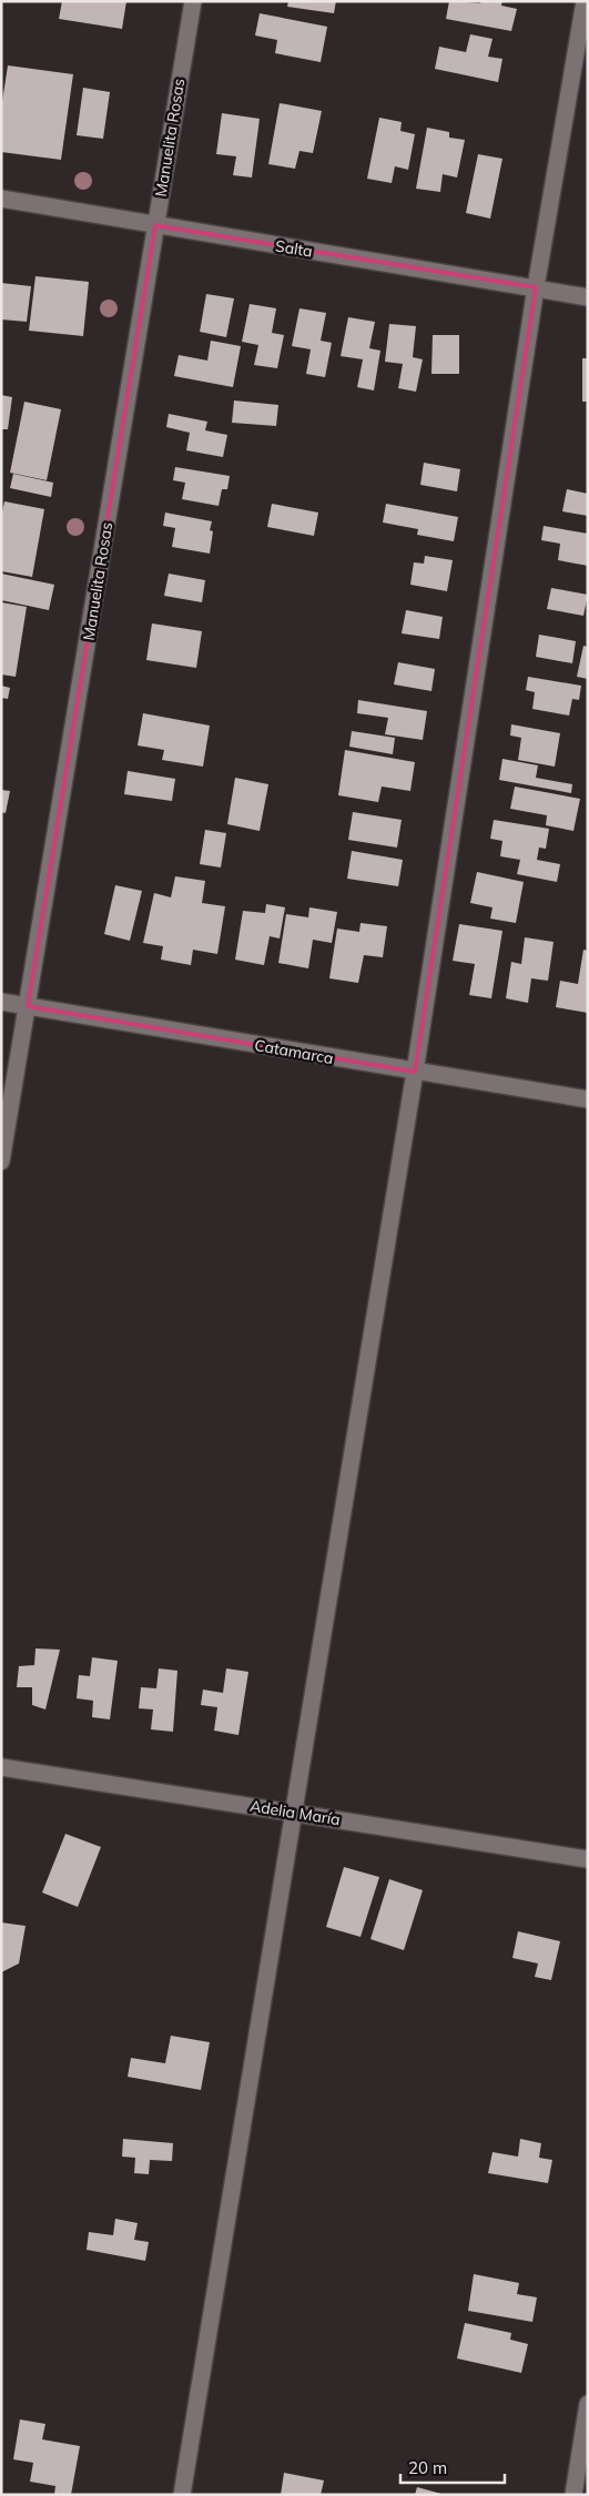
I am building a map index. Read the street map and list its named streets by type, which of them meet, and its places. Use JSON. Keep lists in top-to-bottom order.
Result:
{
  "streets": {
    "street": [
      "Manuelita Rosas",
      "Salta",
      "Catamarca",
      "Adelia María"
    ]
  },
  "crossings": [
    ["Manuelita Rosas", "Salta"],
    ["Manuelita Rosas", "Catamarca"]
  ],
  "scale_bar": "20 m"
}
